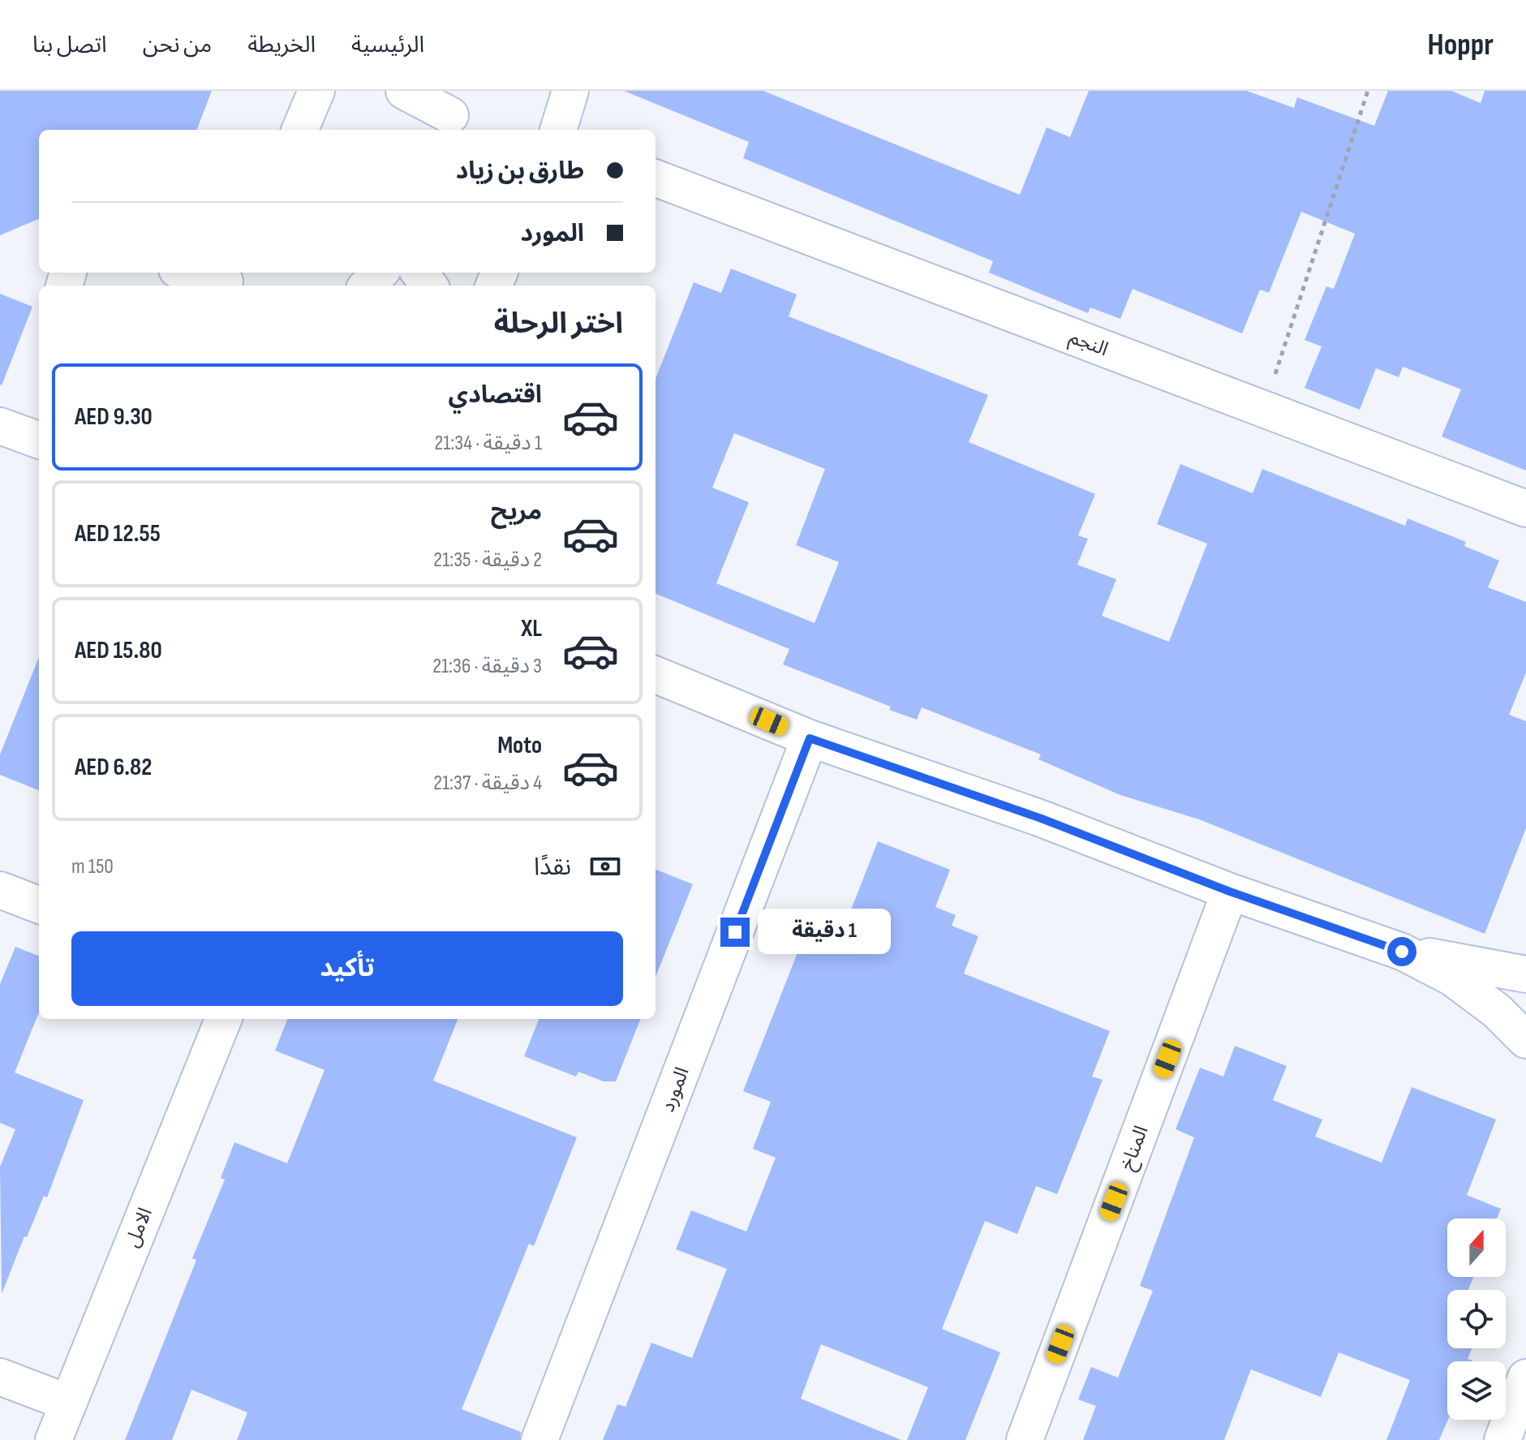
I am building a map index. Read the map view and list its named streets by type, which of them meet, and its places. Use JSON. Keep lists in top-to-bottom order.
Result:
{
  "streets": {
    "street": [
      "النجم",
      "المورد",
      "المناخ",
      "الامل"
    ]
  },
  "north": "top",
  "page": {
    "header": "Hoppr",
    "nav": [
      "الرئيسية",
      "الخريطة",
      "من نحن",
      "اتصل بنا"
    ],
    "banner": ["طارق بن زياد", "المورد"],
    "heading": "اختر الرحلة",
    "list": [
      {
        "name": "اقتصادي",
        "note": "1 دقيقة · 21:34",
        "value": "AED 9.30"
      },
      {
        "name": "مريح",
        "note": "2 دقيقة · 21:35",
        "value": "AED 12.55"
      },
      {
        "name": "XL",
        "note": "3 دقيقة · 21:36",
        "value": "AED 15.80"
      },
      {
        "name": "Moto",
        "note": "4 دقيقة · 21:37",
        "value": "AED 6.82"
      }
    ],
    "pay": ["نقدًا", "150 m"],
    "bubble": "1 دقيقة",
    "buttons": "تأكيد"
  }
}
